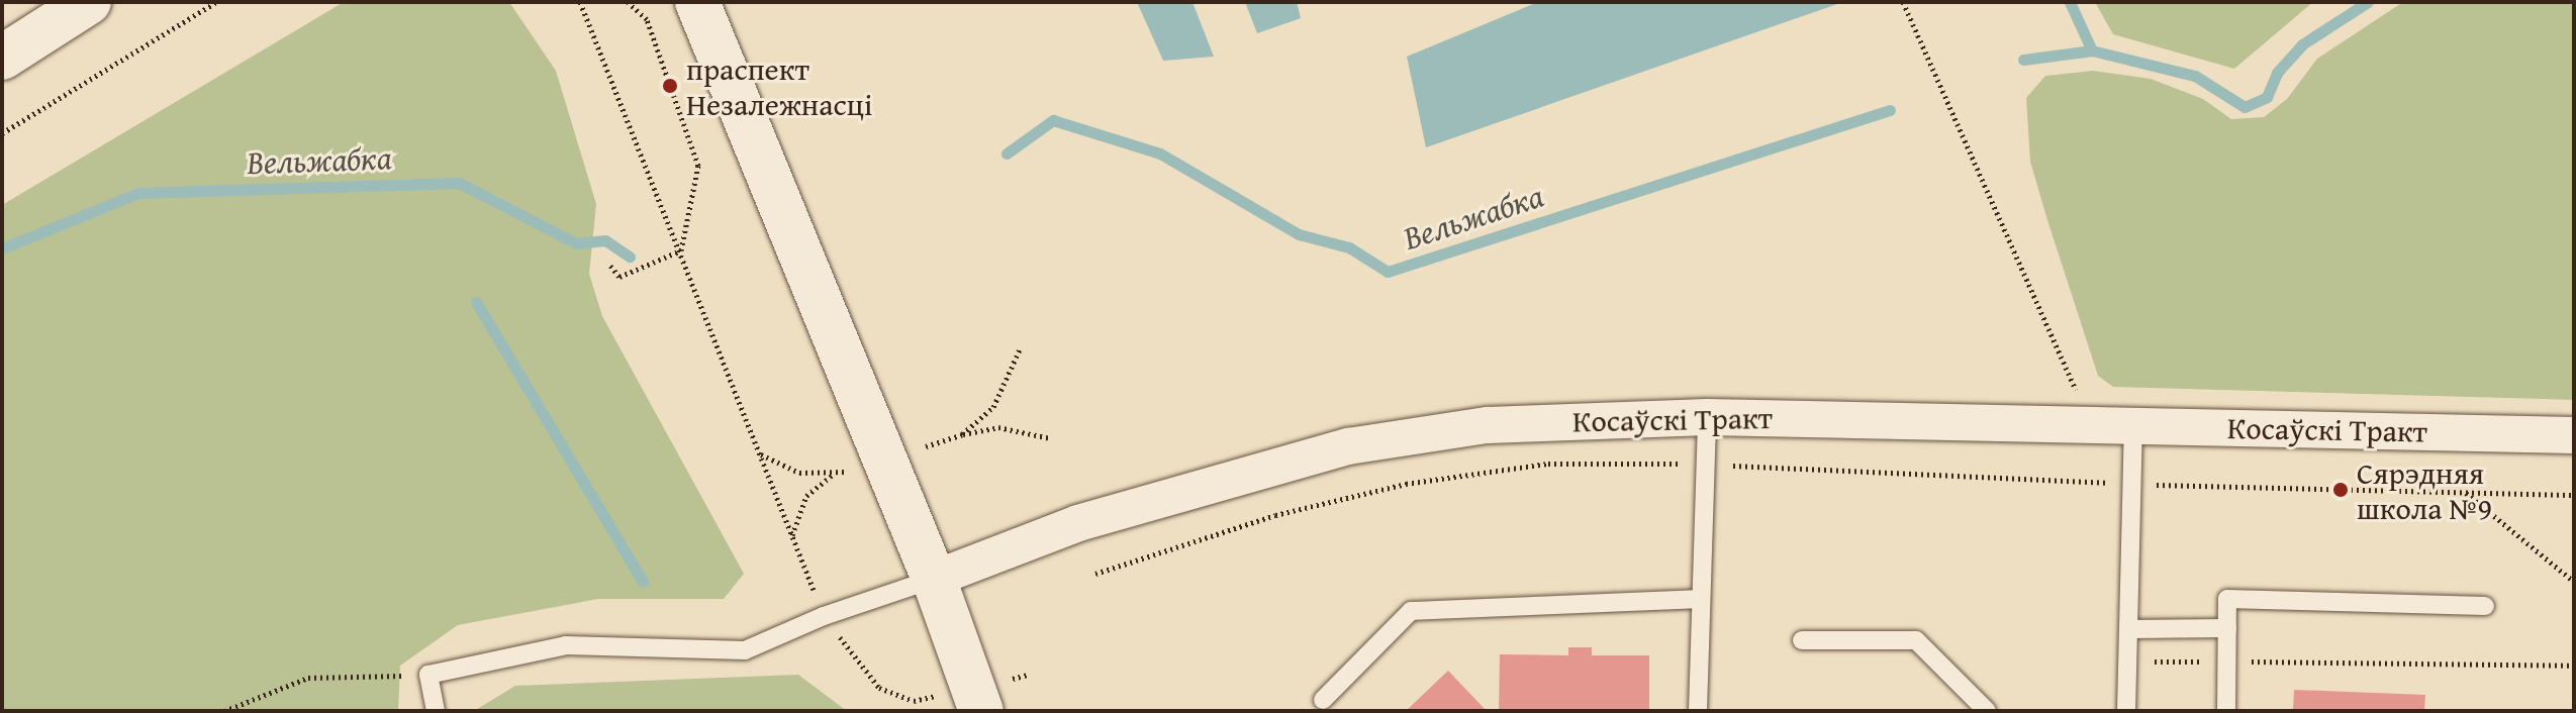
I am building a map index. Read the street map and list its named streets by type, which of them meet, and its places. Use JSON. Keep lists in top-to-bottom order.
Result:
{
  "streets": {
    "street": ["Косаўскі Тракт"]
  },
  "water": ["Вельжабка"],
  "places": ["праспект Незалежнасці", "Сярэдняя школа №9"]
}
